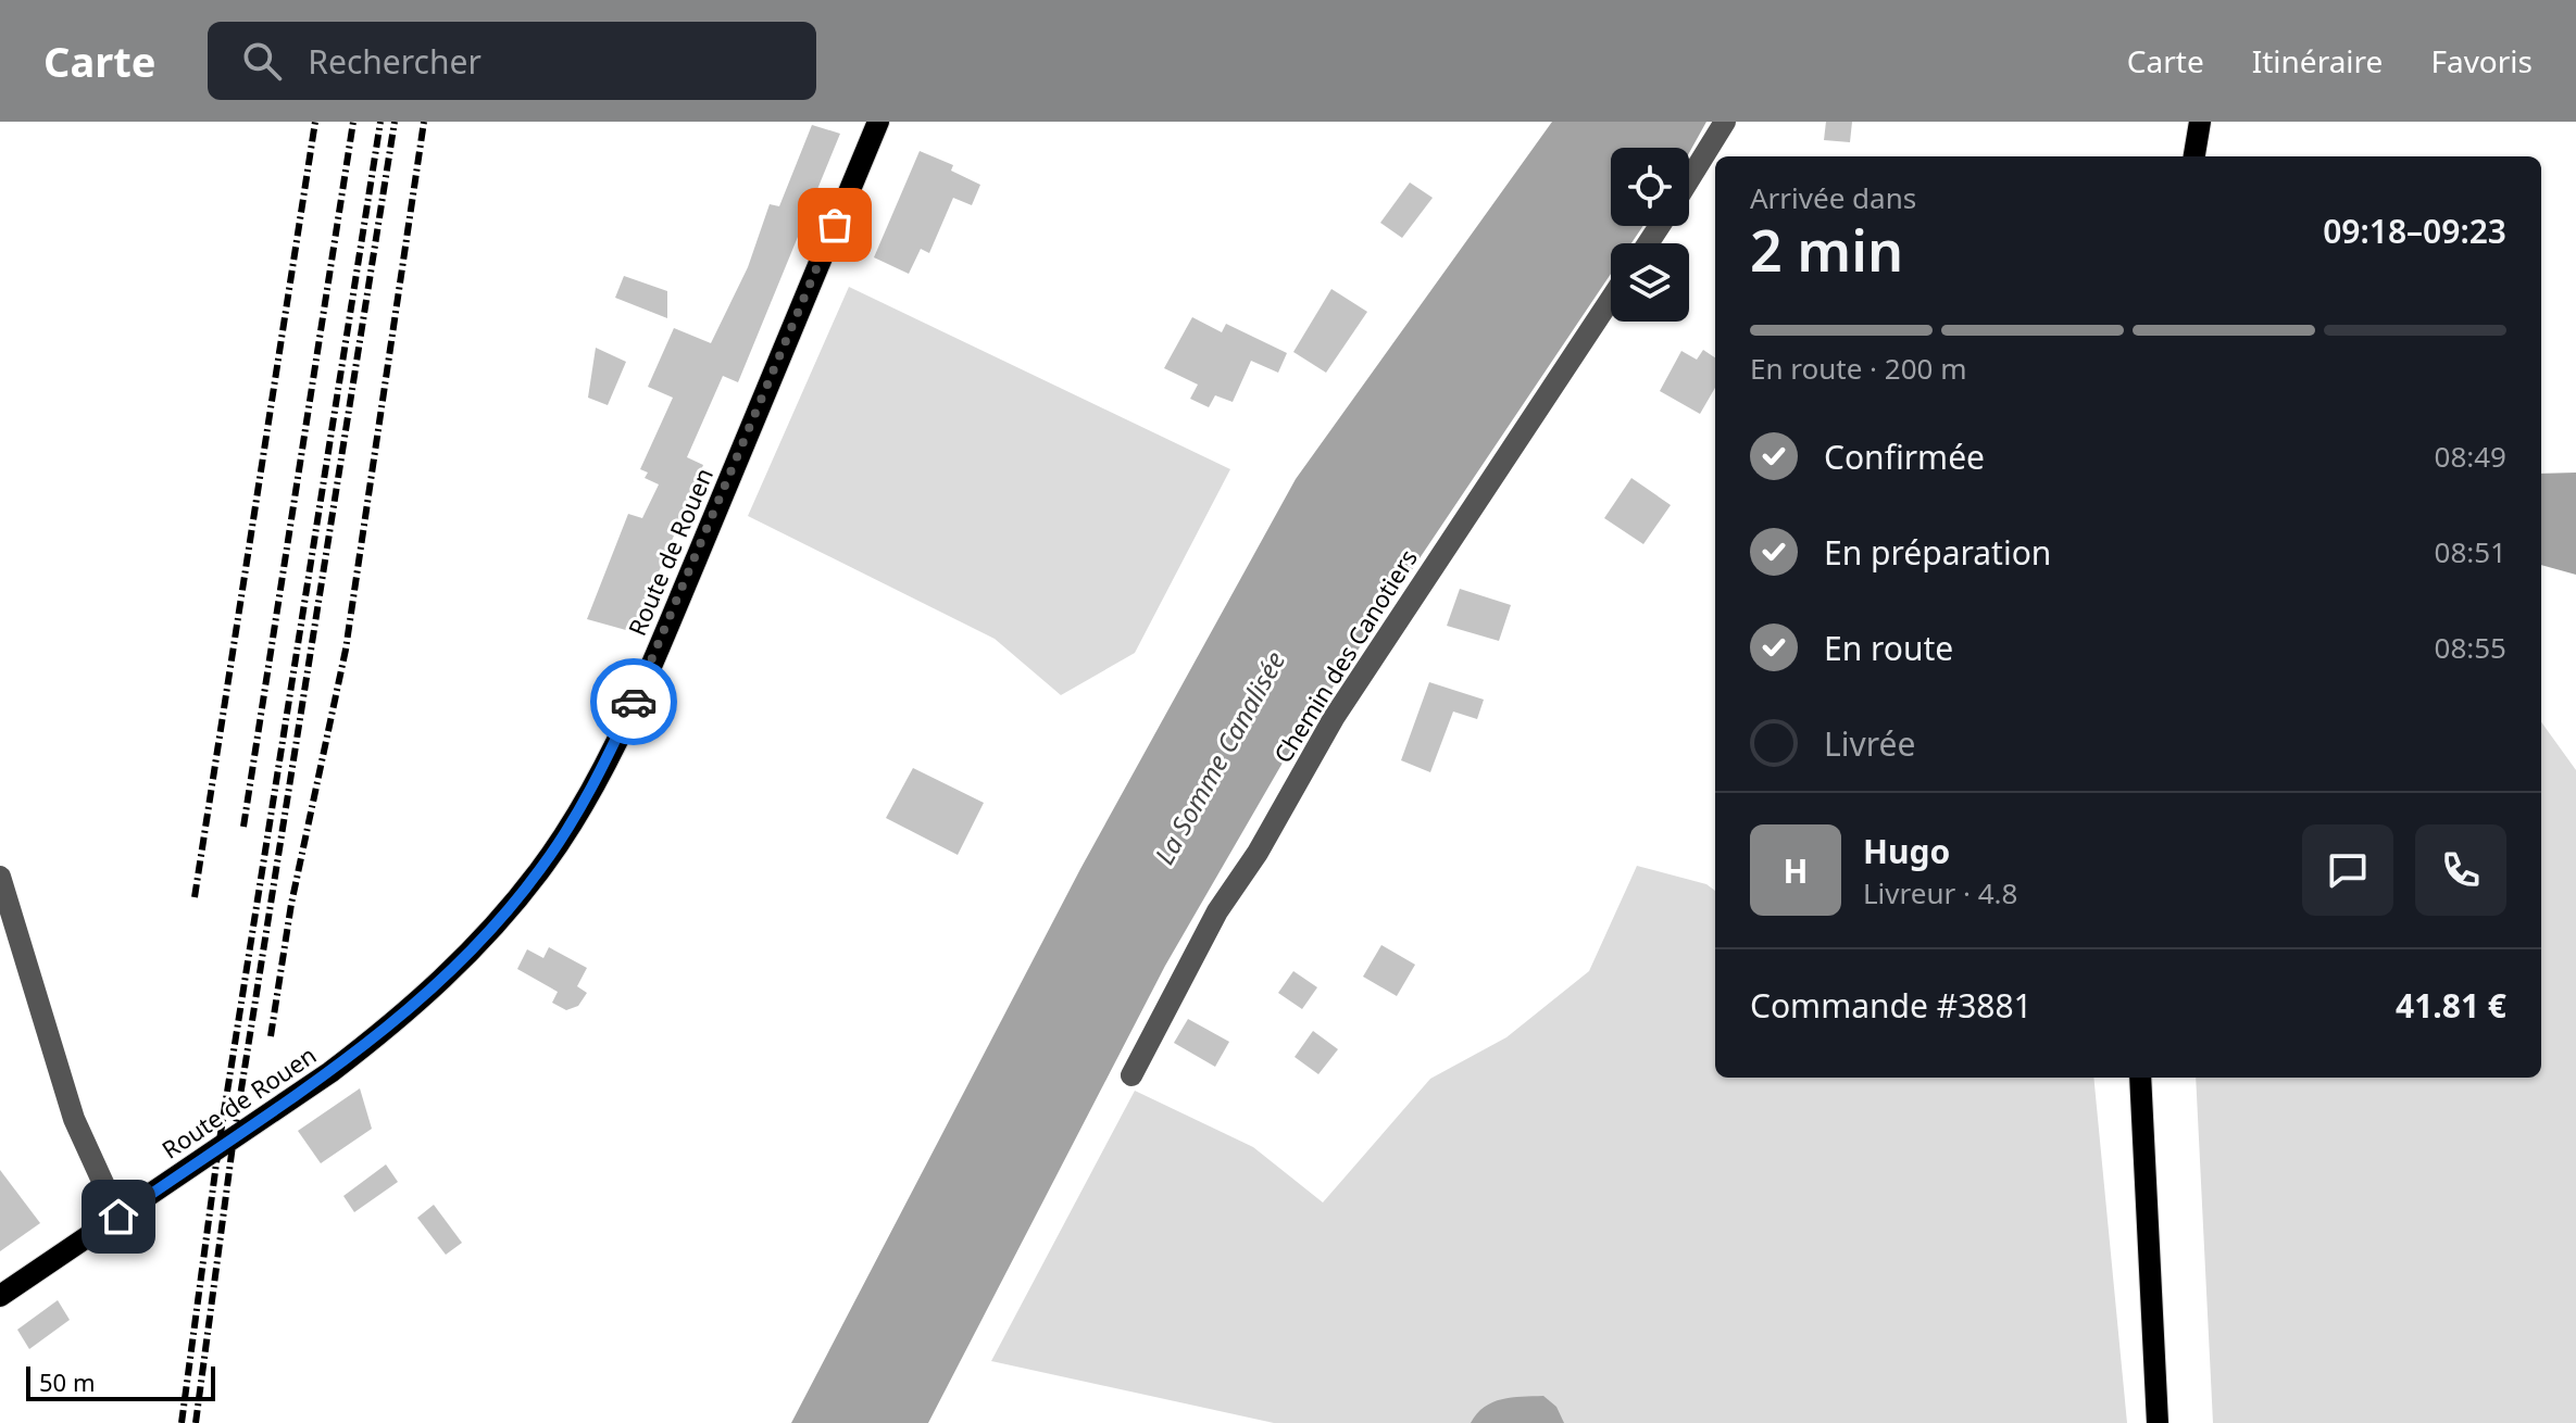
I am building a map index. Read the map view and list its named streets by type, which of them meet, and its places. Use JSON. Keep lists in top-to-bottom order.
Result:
{
  "streets": {
    "main road": ["Route de Rouen"],
    "street": ["Chemin des Canotiers"]
  },
  "water": ["La Somme Canalisée"],
  "scale_bar": "50 m",
  "page": {
    "header": "Carte",
    "search": "Rechercher",
    "nav": ["Carte", "Itinéraire", "Favoris"],
    "heading": ["2 min", "Arrivée dans", "09:18–09:23"],
    "panel": [
      "Hugo",
      "Livreur · 4.8",
      "Commande #3881",
      "41.81 €"
    ],
    "bar": "En route · 200 m",
    "list": [
      ["Confirmée", "08:49"],
      ["En préparation", "08:51"],
      ["En route", "08:55"],
      "Livrée"
    ],
    "round": "H",
    "scale": "50 m"
  }
}
